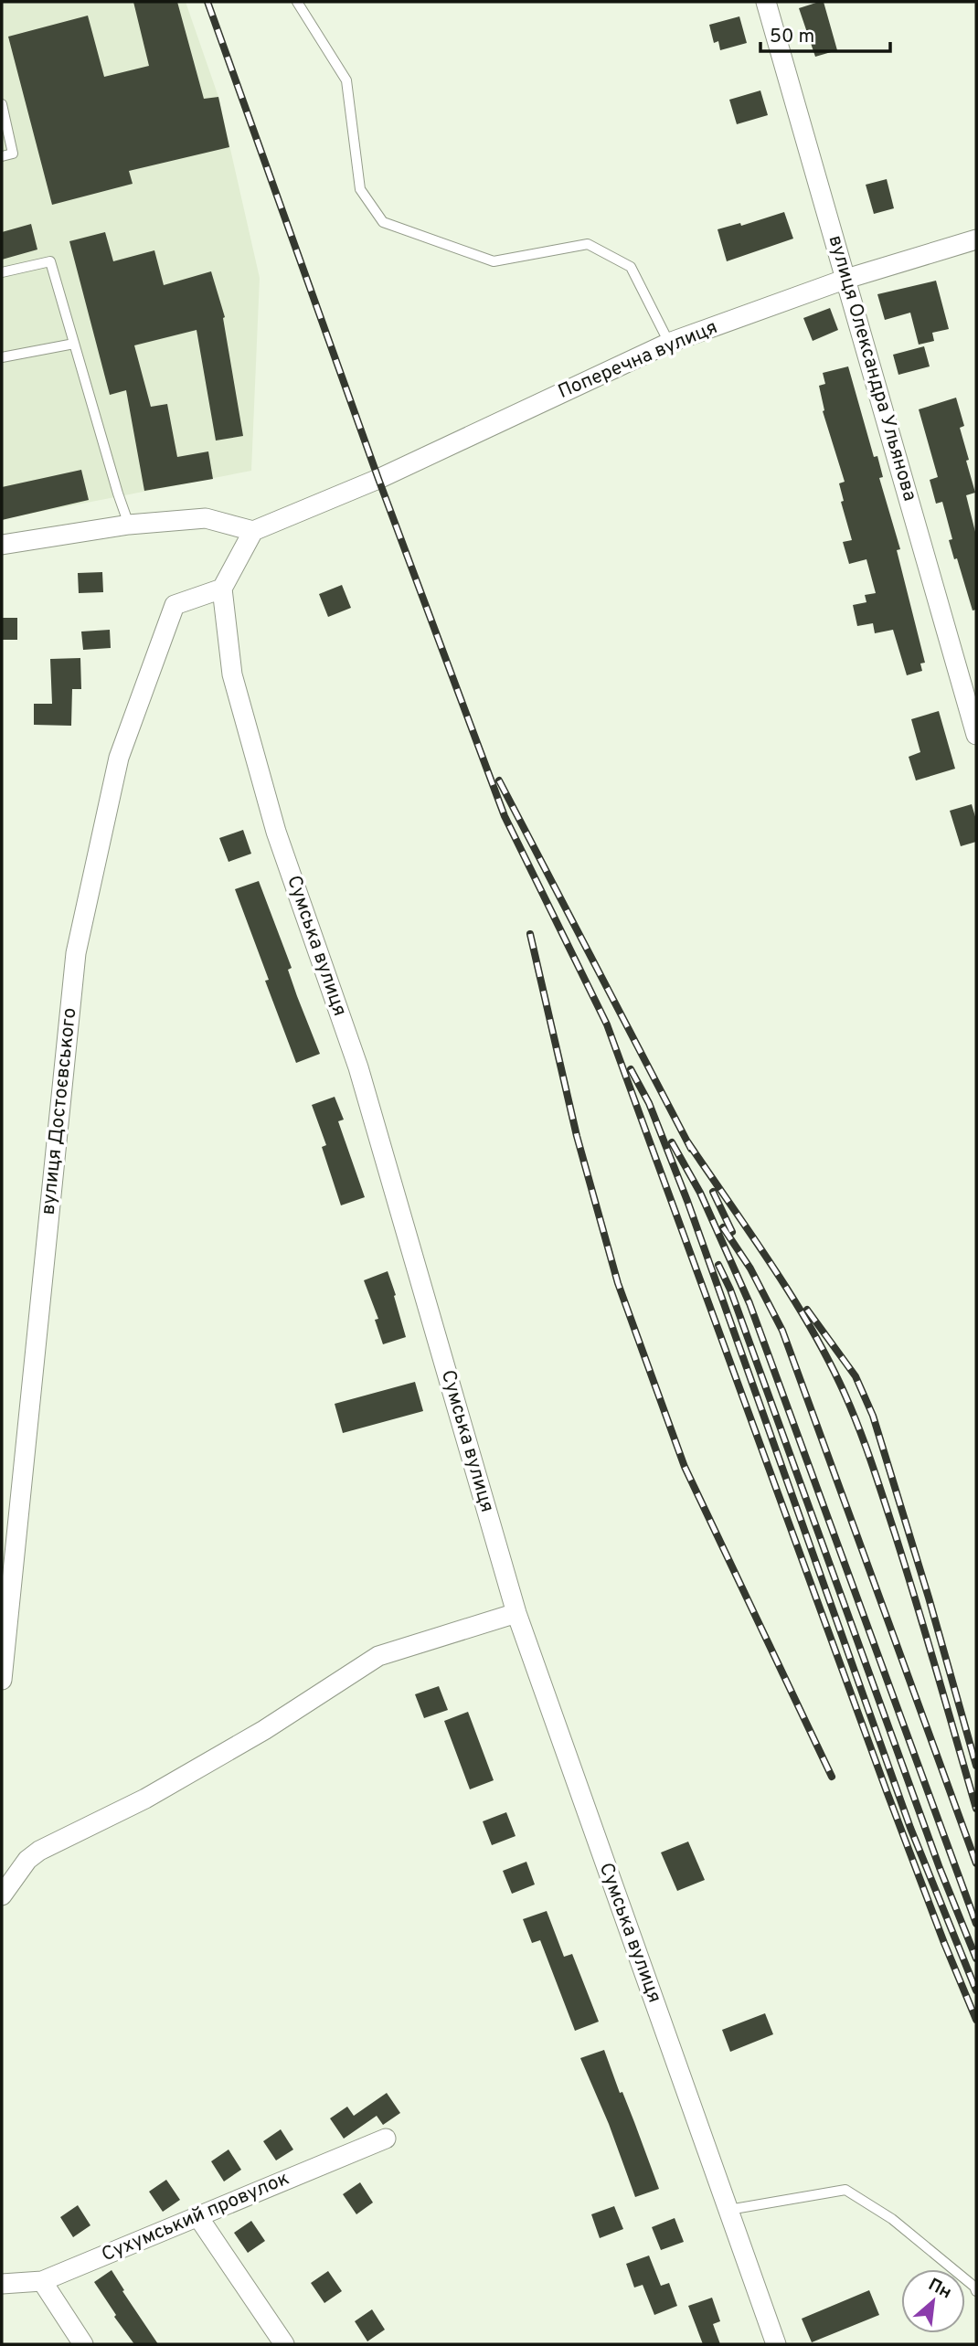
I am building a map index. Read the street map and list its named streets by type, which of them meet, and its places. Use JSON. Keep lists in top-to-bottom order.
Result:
{
  "streets": {
    "street": [
      "Поперечна вулиця",
      "вулиця Олександра Ульянова",
      "Сумська вулиця",
      "вулиця Достоєвського",
      "Сухумський провулок"
    ]
  },
  "crossings": [
    ["Поперечна вулиця", "вулиця Олександра Ульянова"],
    ["Сумська вулиця", "вулиця Достоєвського"]
  ],
  "scale_bar": "50 m",
  "north": "top right"
}
